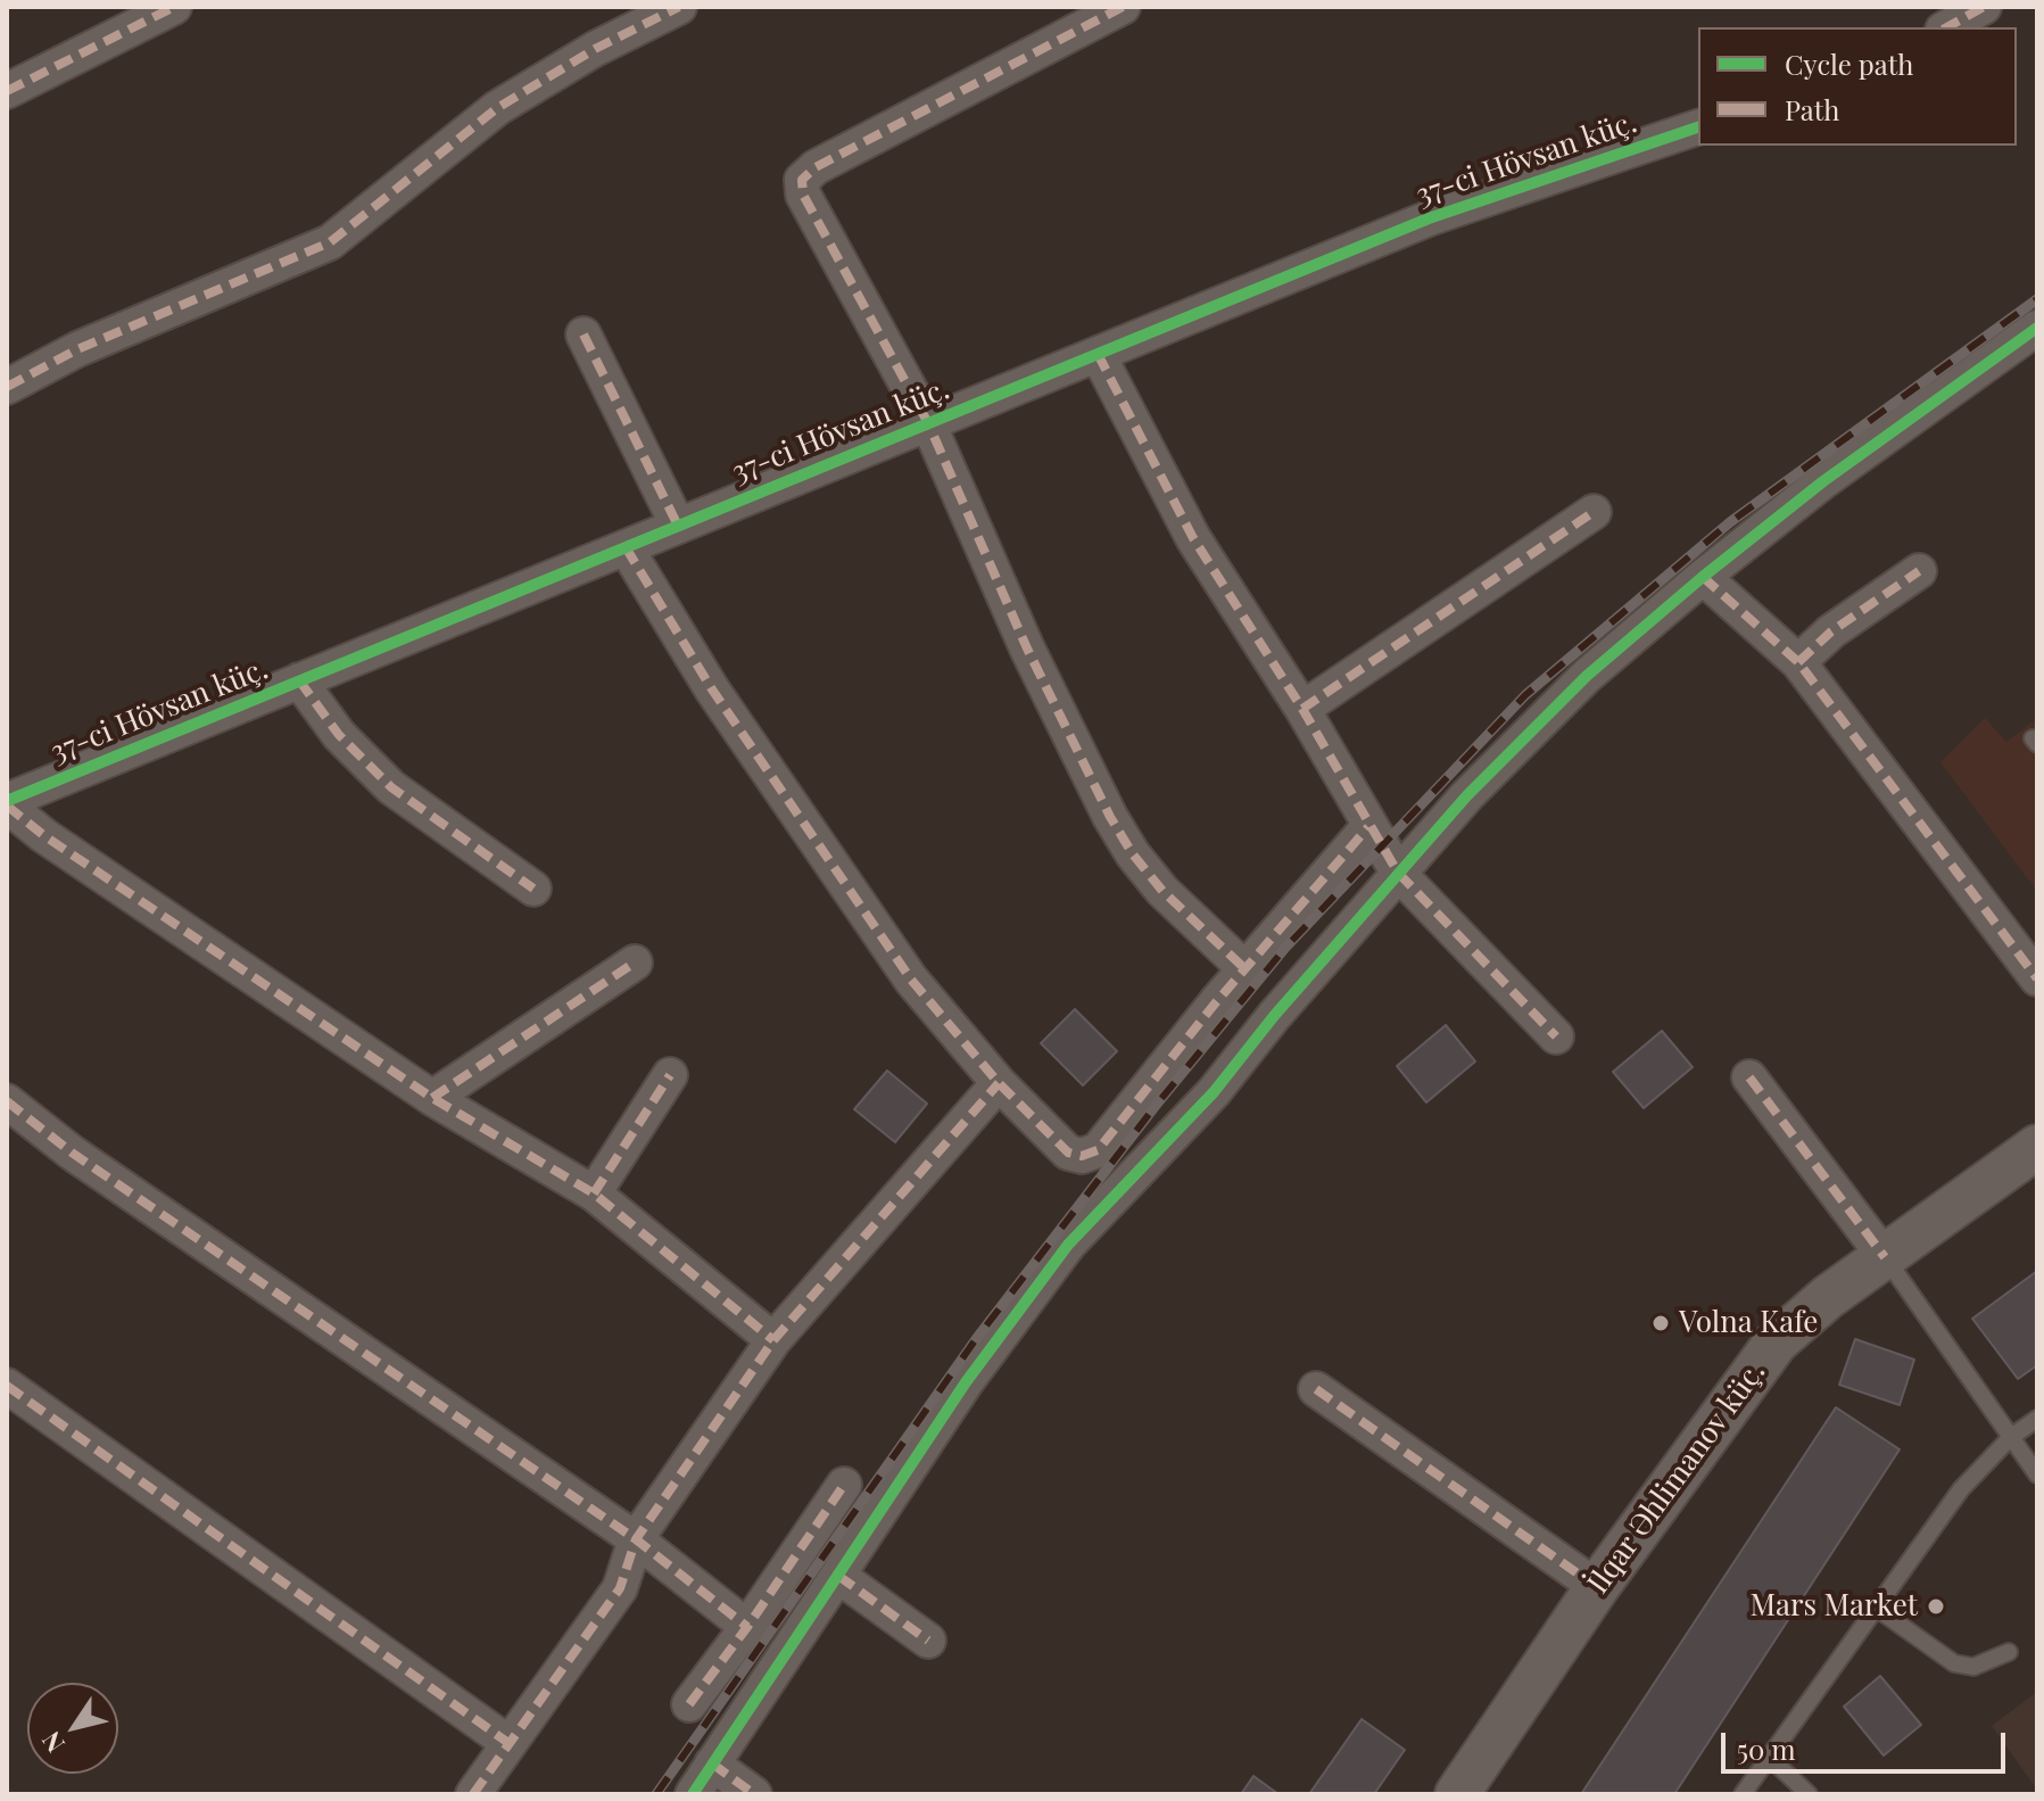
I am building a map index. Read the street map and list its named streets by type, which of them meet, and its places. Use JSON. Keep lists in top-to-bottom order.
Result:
{
  "streets": {
    "street": ["37-ci Hövsan küç.", "İlqar Əhlimanov küç."]
  },
  "places": ["Volna Kafe", "Mars Market"],
  "legend": ["Cycle path", "Path"],
  "scale_bar": "50 m",
  "north": "bottom left"
}
